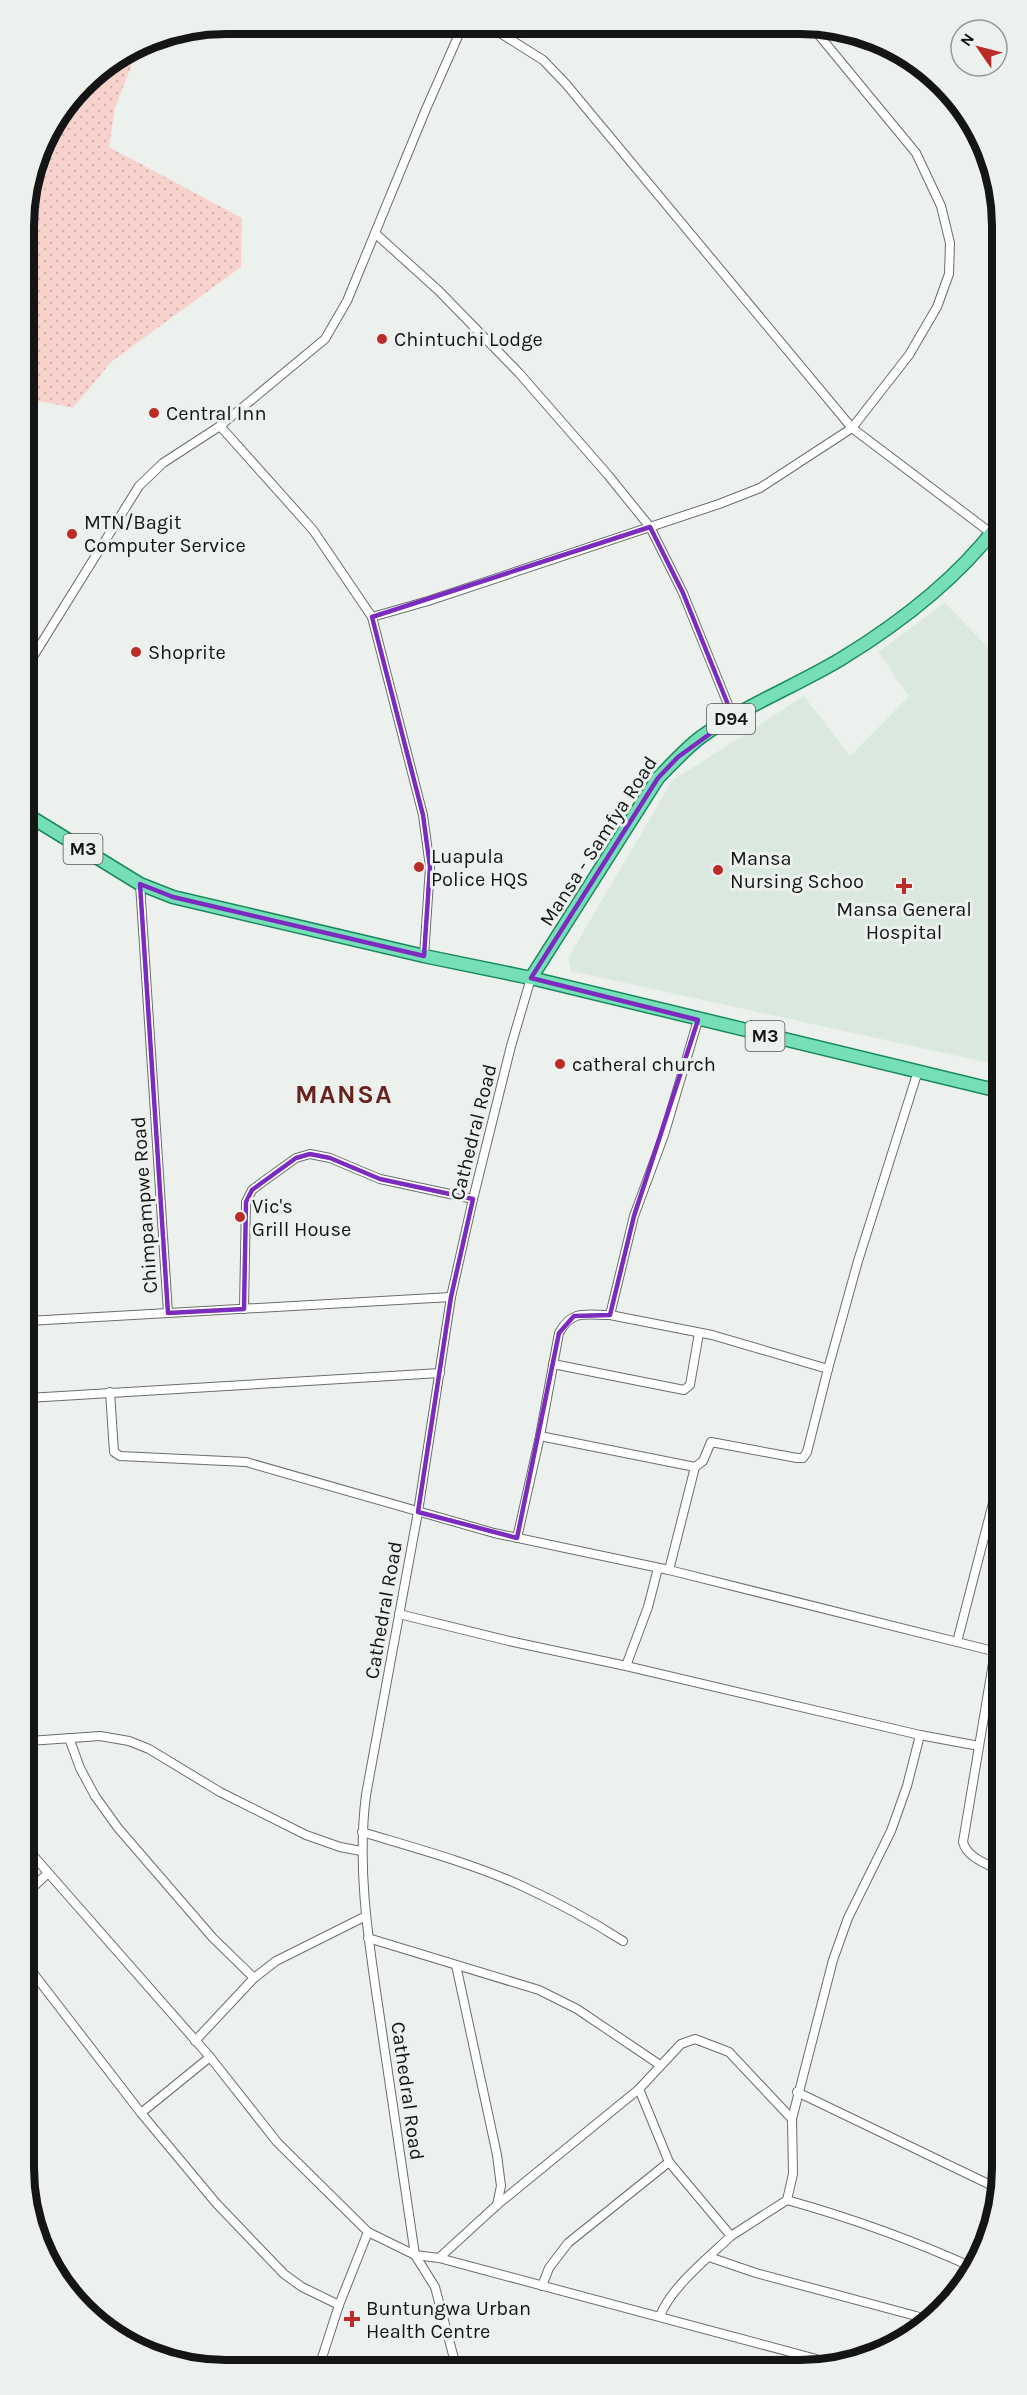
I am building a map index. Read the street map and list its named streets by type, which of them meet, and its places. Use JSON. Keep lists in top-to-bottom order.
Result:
{
  "streets": {
    "main road": ["D94", "Mansa - Samfya Road", "M3"],
    "street": ["Cathedral Road", "Chimpampwe Road"]
  },
  "crossings": [
    ["Mansa - Samfya Road", "M3"],
    ["Mansa - Samfya Road", "Cathedral Road"],
    ["M3", "Cathedral Road"],
    ["M3", "Chimpampwe Road"],
    ["Cathedral Road", "Chimpampwe Road"]
  ],
  "districts": ["MANSA"],
  "places": {
    "other": [
      "Chintuchi Lodge",
      "Central Inn",
      "MTN/Bagit Computer Service",
      "Shoprite",
      "Luapula Police HQS",
      "Mansa Nursing Schoo",
      "catheral church",
      "Vic's Grill House"
    ],
    "health": ["Mansa General Hospital", "Buntungwa Urban Health Centre"]
  },
  "north": "top left"
}
